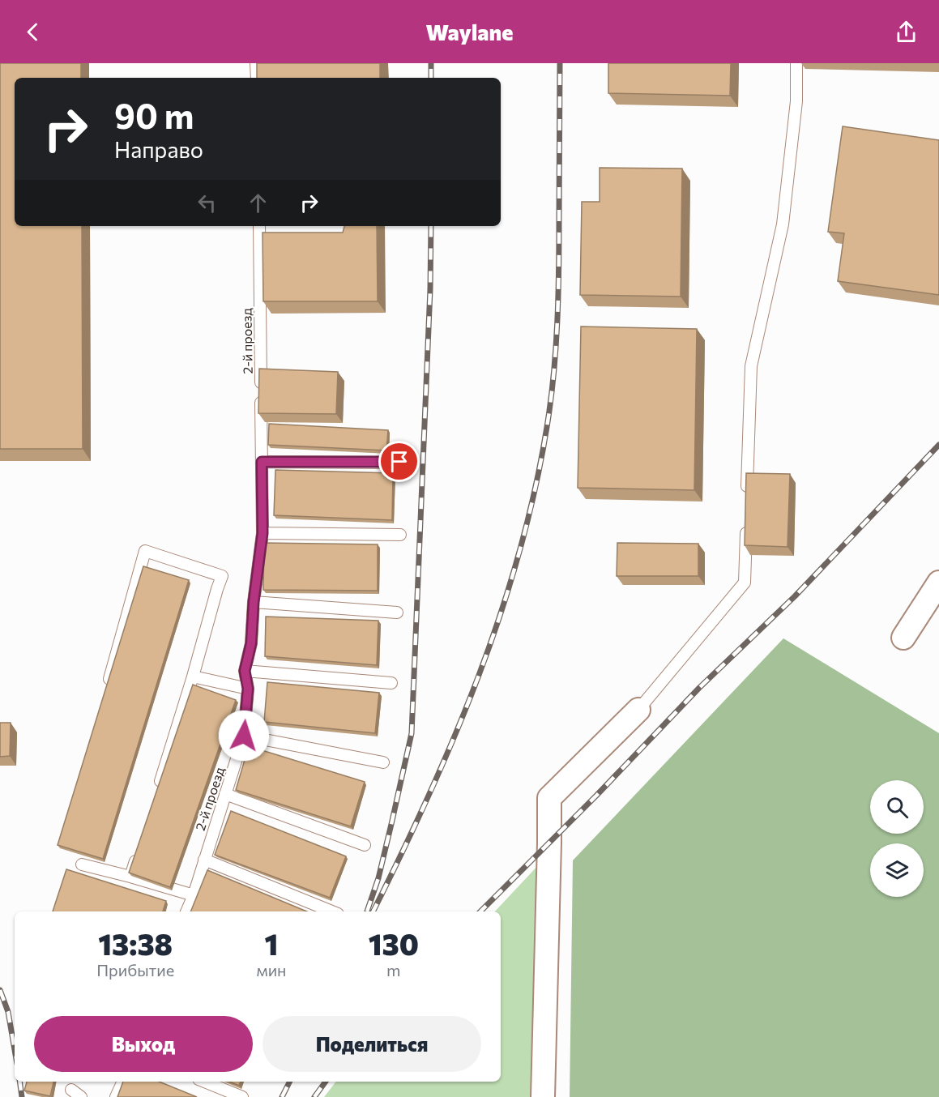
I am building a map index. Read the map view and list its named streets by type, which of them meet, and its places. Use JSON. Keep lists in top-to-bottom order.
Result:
{
  "streets": {
    "lane": ["2-й проезд"]
  },
  "page": {
    "header": "Waylane",
    "turn": ["90 m", "Направо"],
    "eta": [
      "13:38",
      "Прибытие",
      "1",
      "мин",
      "130",
      "m"
    ],
    "buttons": ["Выход", "Поделиться"]
  }
}
